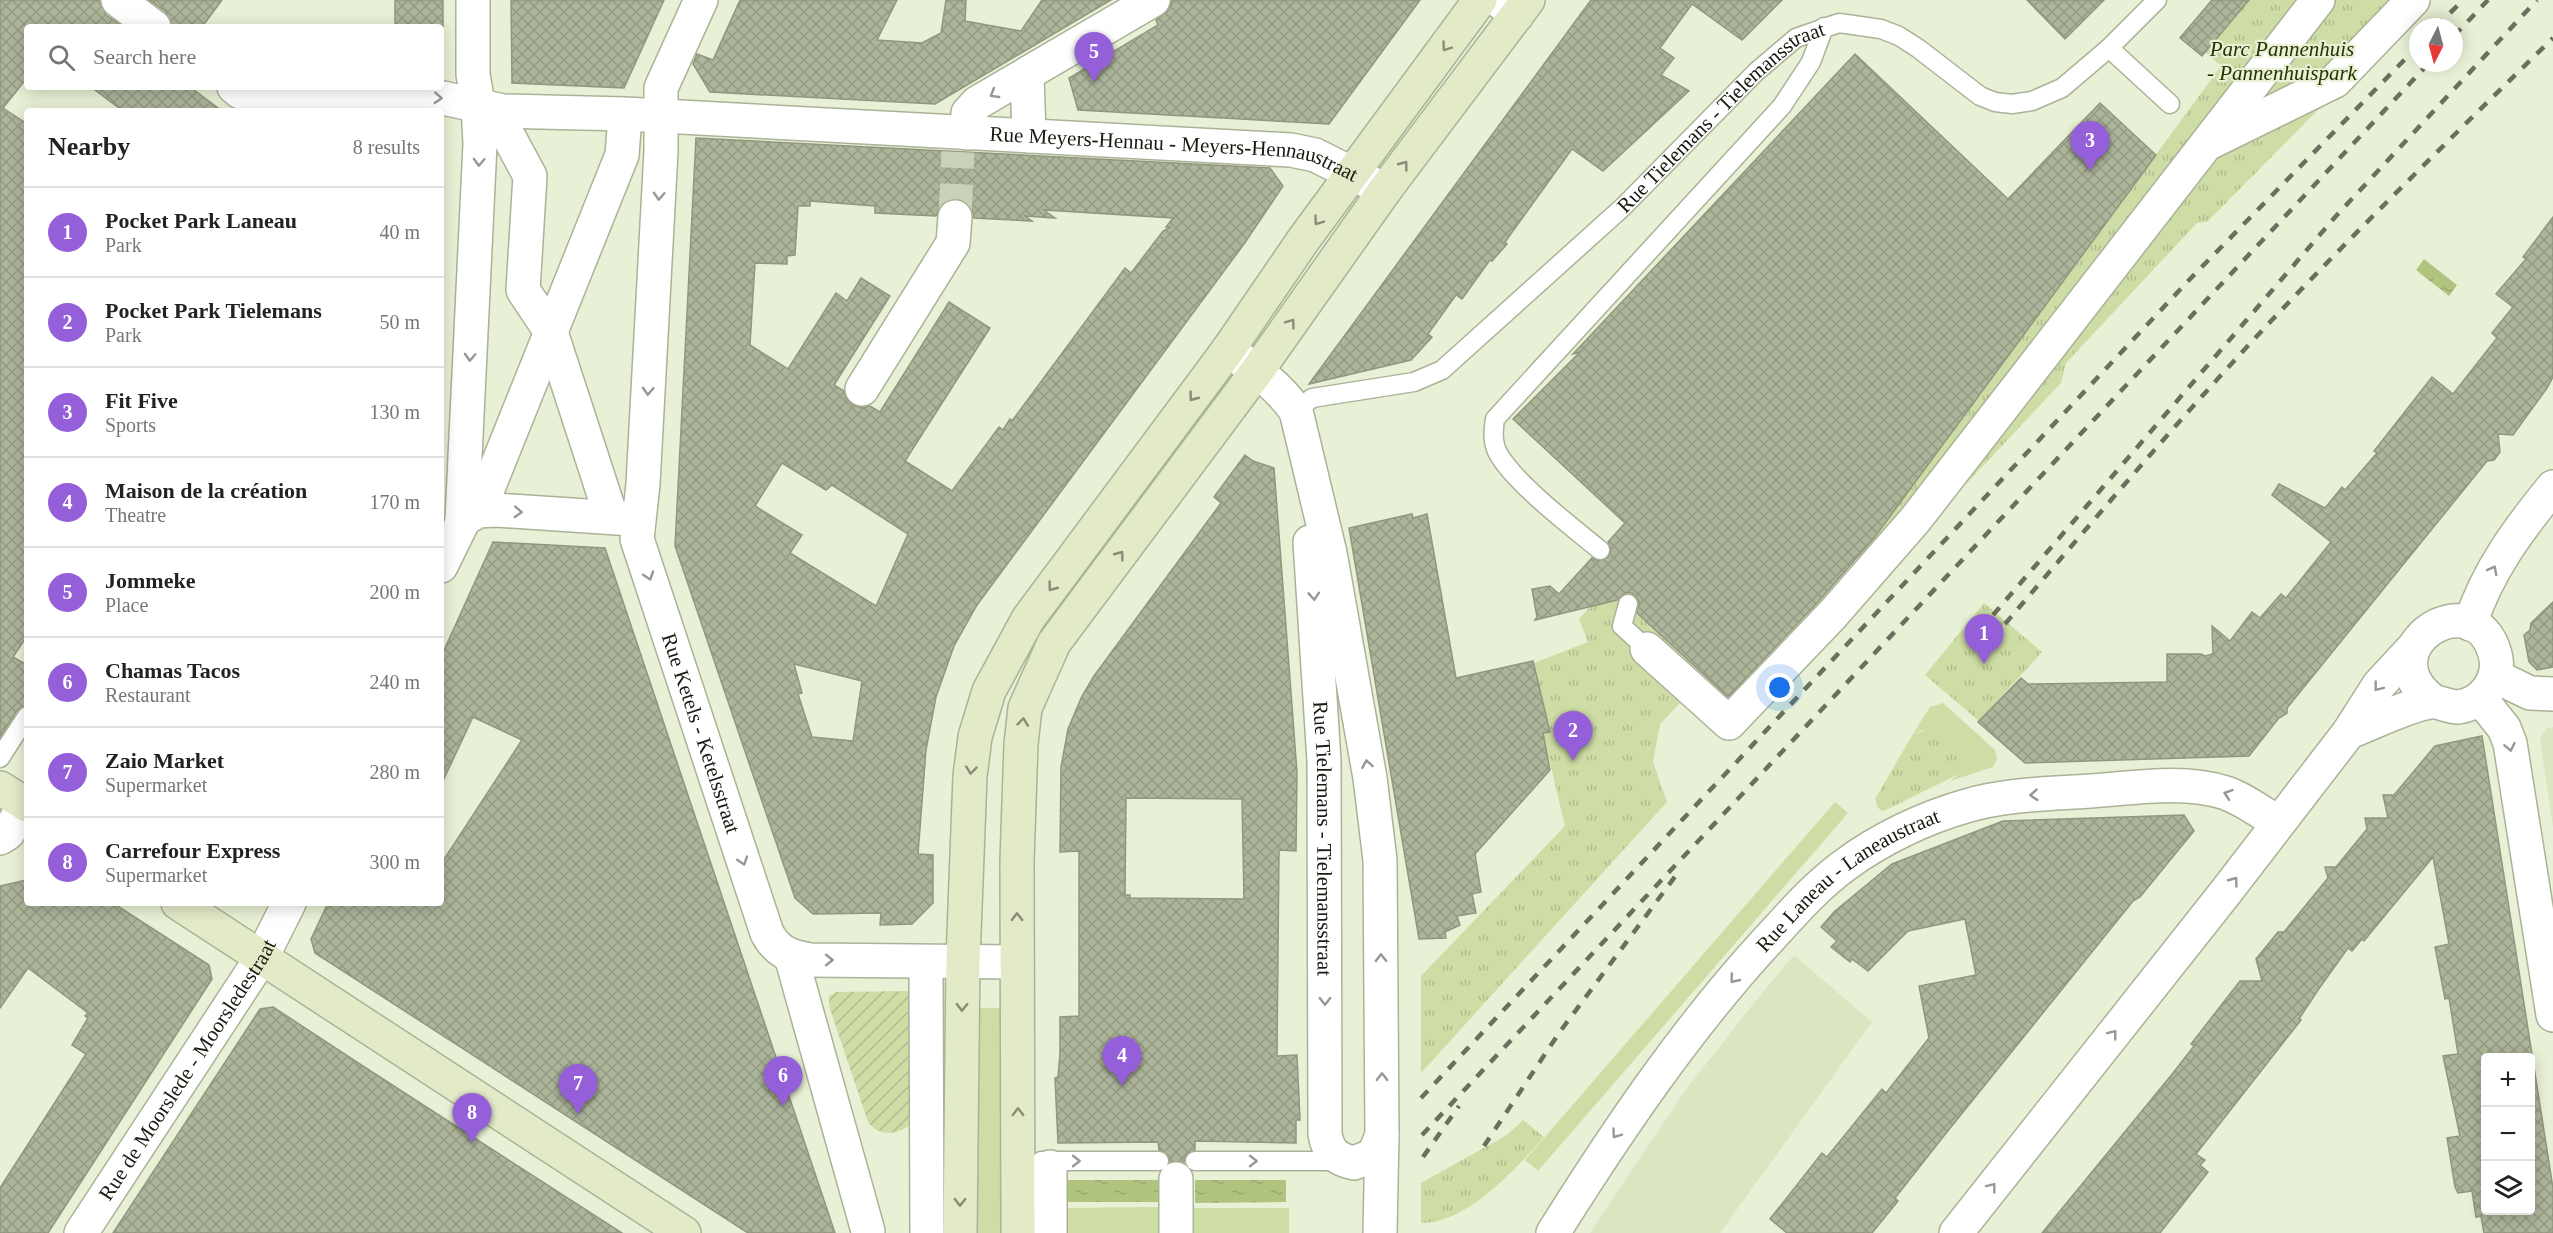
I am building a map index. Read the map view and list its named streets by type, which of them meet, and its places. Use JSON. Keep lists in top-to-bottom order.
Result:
{
  "streets": {
    "street": [
      "Rue Tielemans - Tielemansstraat",
      "Rue Meyers-Hennau - Meyers-Hennaustraat",
      "Rue Ketels - Ketelsstraat",
      "Rue Laneau - Laneaustraat",
      "Rue de Moorslede - Moorsledestraat"
    ]
  },
  "crossings": [
    ["Rue Meyers-Hennau - Meyers-Hennaustraat", "Rue Ketels - Ketelsstraat"]
  ],
  "parks": ["Parc Pannenhuis - Pannenhuispark"],
  "north": "bottom",
  "page": {
    "search": "Search here",
    "pins": [
      "5",
      "3",
      "1",
      "2",
      "4",
      "6",
      "7",
      "8"
    ],
    "heading": ["Nearby", "8 results"],
    "list": [
      {
        "mark": "1",
        "name": "Pocket Park Laneau",
        "note": "Park",
        "value": "40 m"
      },
      {
        "mark": "2",
        "name": "Pocket Park Tielemans",
        "note": "Park",
        "value": "50 m"
      },
      {
        "mark": "3",
        "name": "Fit Five",
        "note": "Sports",
        "value": "130 m"
      },
      {
        "mark": "4",
        "name": "Maison de la création",
        "note": "Theatre",
        "value": "170 m"
      },
      {
        "mark": "5",
        "name": "Jommeke",
        "note": "Place",
        "value": "200 m"
      },
      {
        "mark": "6",
        "name": "Chamas Tacos",
        "note": "Restaurant",
        "value": "240 m"
      },
      {
        "mark": "7",
        "name": "Zaio Market",
        "note": "Supermarket",
        "value": "280 m"
      },
      {
        "mark": "8",
        "name": "Carrefour Express",
        "note": "Supermarket",
        "value": "300 m"
      }
    ],
    "map_buttons": ["+", "−"]
  }
}
